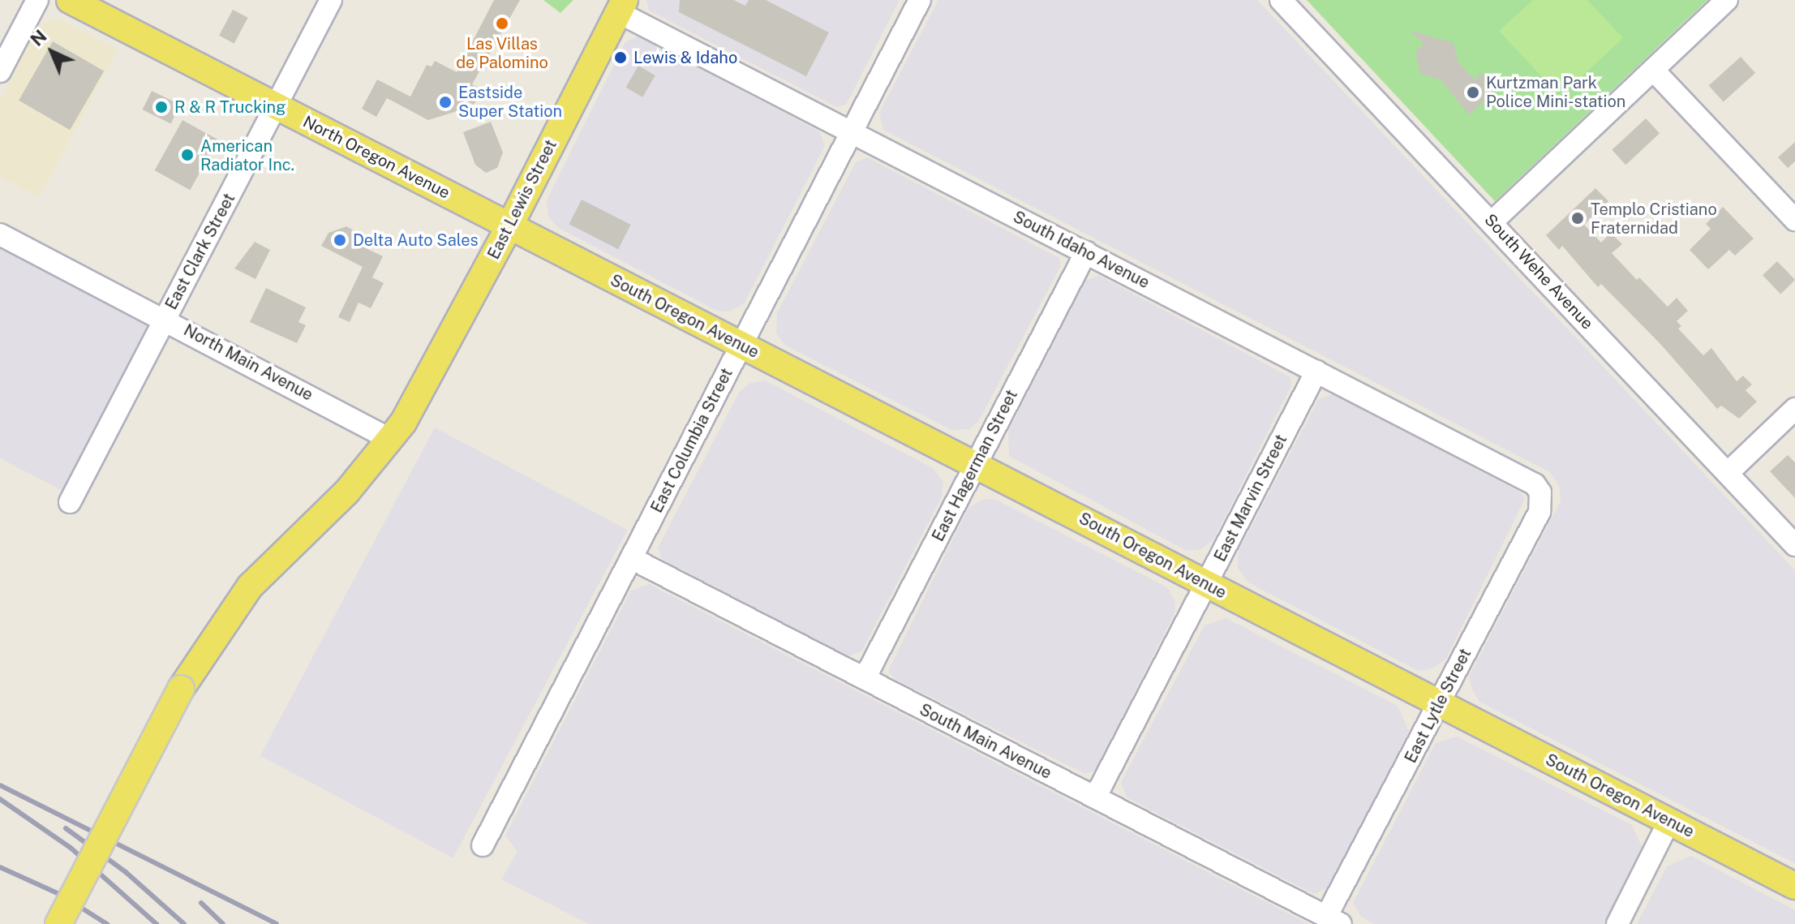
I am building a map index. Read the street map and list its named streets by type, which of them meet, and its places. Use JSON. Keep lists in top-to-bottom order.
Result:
{
  "streets": {
    "main road": ["North Oregon Avenue", "East Lewis Street", "South Oregon Avenue"],
    "street": [
      "South Idaho Avenue",
      "East Clark Street",
      "South Wehe Avenue",
      "North Main Avenue",
      "East Columbia Street",
      "East Hagerman Street",
      "East Marvin Street",
      "East Lytle Street",
      "South Main Avenue"
    ]
  },
  "crossings": [
    ["North Oregon Avenue", "East Lewis Street"],
    ["North Oregon Avenue", "East Clark Street"],
    ["North Oregon Avenue", "South Oregon Avenue"],
    ["East Lewis Street", "South Idaho Avenue"],
    ["East Lewis Street", "South Oregon Avenue"],
    ["East Lewis Street", "North Main Avenue"],
    ["South Idaho Avenue", "East Columbia Street"],
    ["South Idaho Avenue", "East Hagerman Street"],
    ["South Idaho Avenue", "East Marvin Street"],
    ["South Idaho Avenue", "East Lytle Street"],
    ["East Clark Street", "North Main Avenue"],
    ["South Oregon Avenue", "East Columbia Street"],
    ["South Oregon Avenue", "East Hagerman Street"],
    ["South Oregon Avenue", "East Marvin Street"],
    ["South Oregon Avenue", "East Lytle Street"],
    ["East Columbia Street", "South Main Avenue"],
    ["East Hagerman Street", "South Main Avenue"],
    ["East Marvin Street", "South Main Avenue"],
    ["East Lytle Street", "South Main Avenue"]
  ],
  "places": [
    "Las Villas de Palomino",
    "Lewis & Idaho",
    "Kurtzman Park Police Mini-station",
    "Eastside Super Station",
    "R & R Trucking",
    "American Radiator Inc.",
    "Templo Cristiano Fraternidad",
    "Delta Auto Sales"
  ],
  "north": "top left"
}
